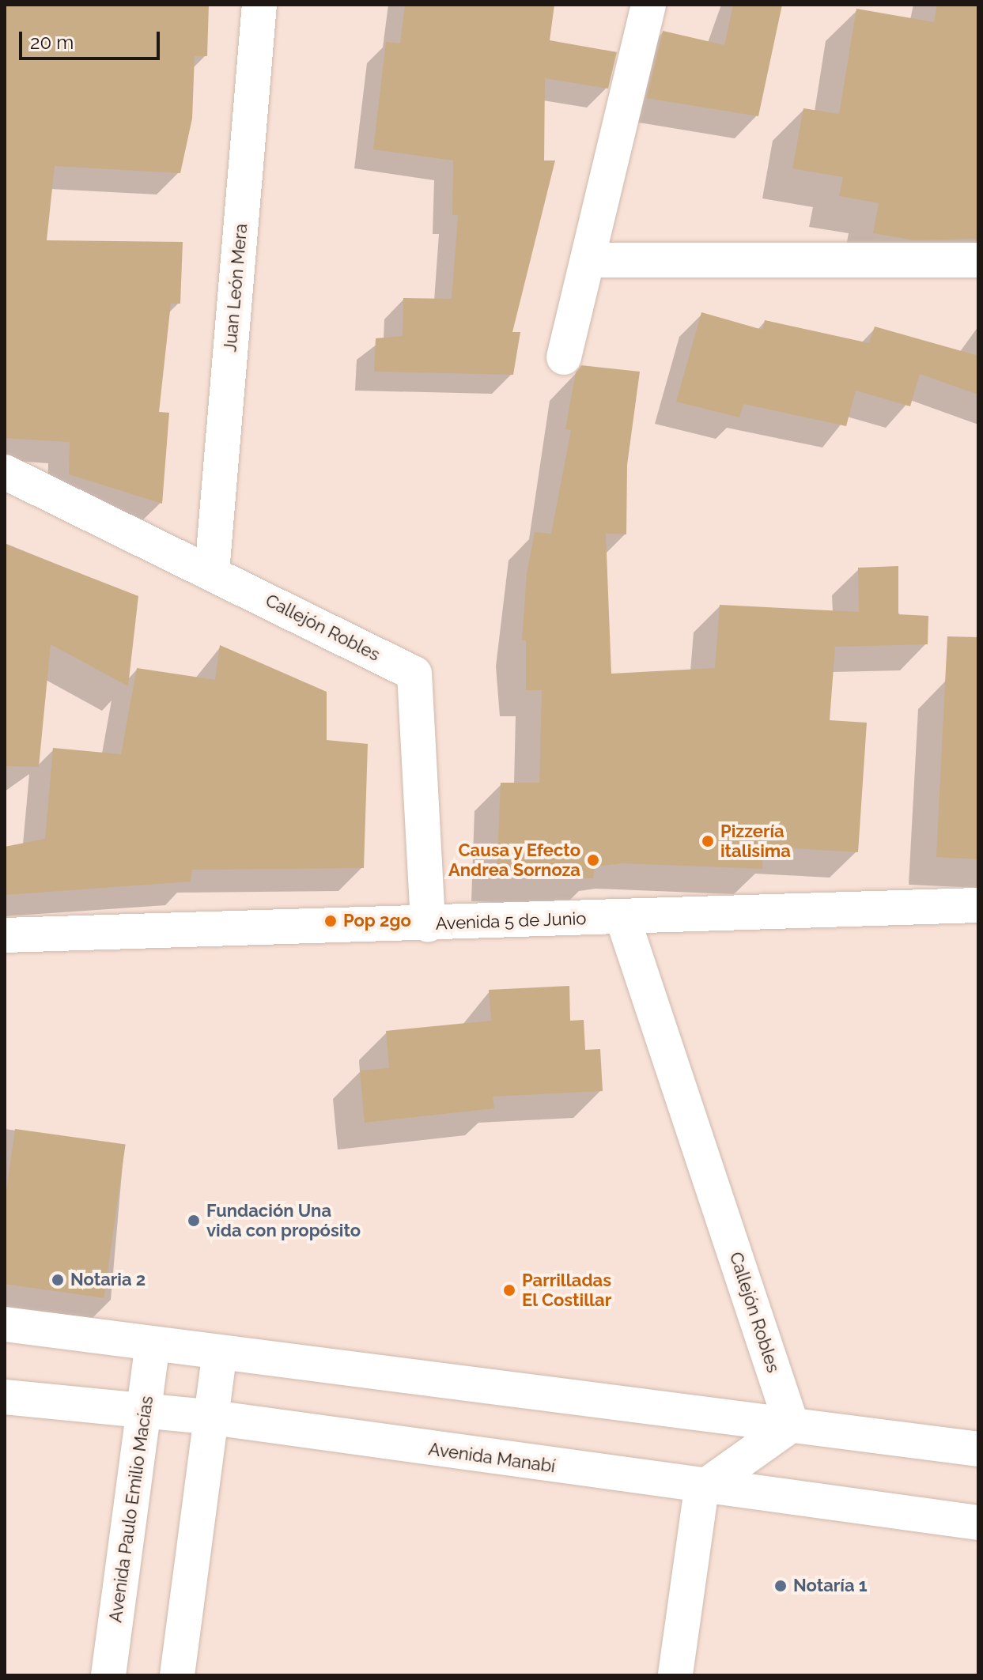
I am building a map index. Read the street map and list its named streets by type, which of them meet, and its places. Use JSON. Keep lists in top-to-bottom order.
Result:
{
  "streets": {
    "street": [
      "Juan León Mera",
      "Callejón Robles",
      "Avenida 5 de Junio",
      "Avenida Manabí",
      "Avenida Paulo Emilio Macías"
    ]
  },
  "crossings": [
    ["Juan León Mera", "Callejón Robles"],
    ["Callejón Robles", "Avenida 5 de Junio"],
    ["Avenida Manabí", "Avenida Paulo Emilio Macías"]
  ],
  "places": [
    "Pizzería italisima",
    "Causa y Efecto Andrea Sornoza",
    "Pop 2go",
    "Fundación Una vida con propósito",
    "Notaria 2",
    "Parrilladas El Costillar",
    "Notaría 1"
  ],
  "scale_bar": "20 m"
}
